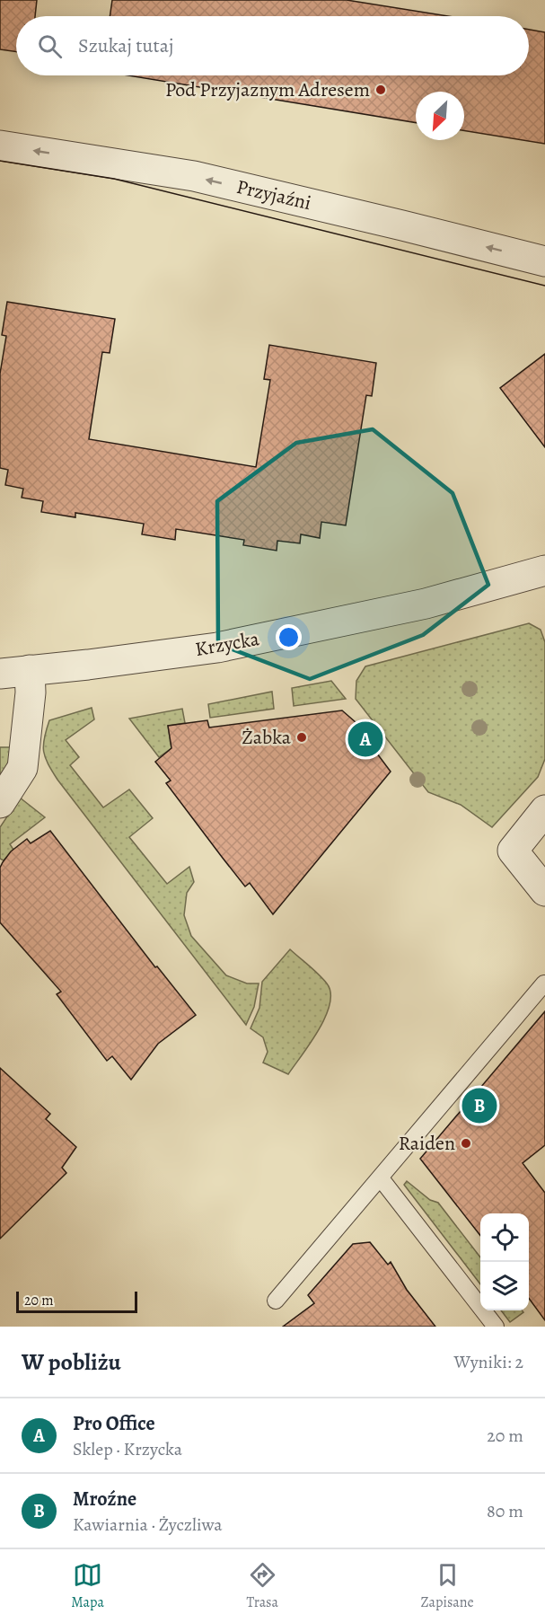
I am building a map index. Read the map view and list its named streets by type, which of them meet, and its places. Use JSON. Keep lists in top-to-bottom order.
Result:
{
  "streets": {
    "street": ["Przyjaźni", "Krzycka"]
  },
  "one_way": ["Przyjaźni"],
  "places": ["Pod Przyjaznym Adresem", "Żabka", "Raiden"],
  "scale_bar": "20 m",
  "north": "bottom left",
  "page": {
    "search": "Szukaj tutaj",
    "pins": ["A", "B"],
    "scale": "20 m",
    "heading": ["W pobliżu", "Wyniki: 2"],
    "list": [
      {
        "mark": "A",
        "name": "Pro Office",
        "note": "Sklep · Krzycka",
        "value": "20 m"
      },
      {
        "mark": "B",
        "name": "Mroźne",
        "note": "Kawiarnia · Życzliwa",
        "value": "80 m"
      }
    ],
    "nav": ["Mapa", "Trasa", "Zapisane"]
  }
}
